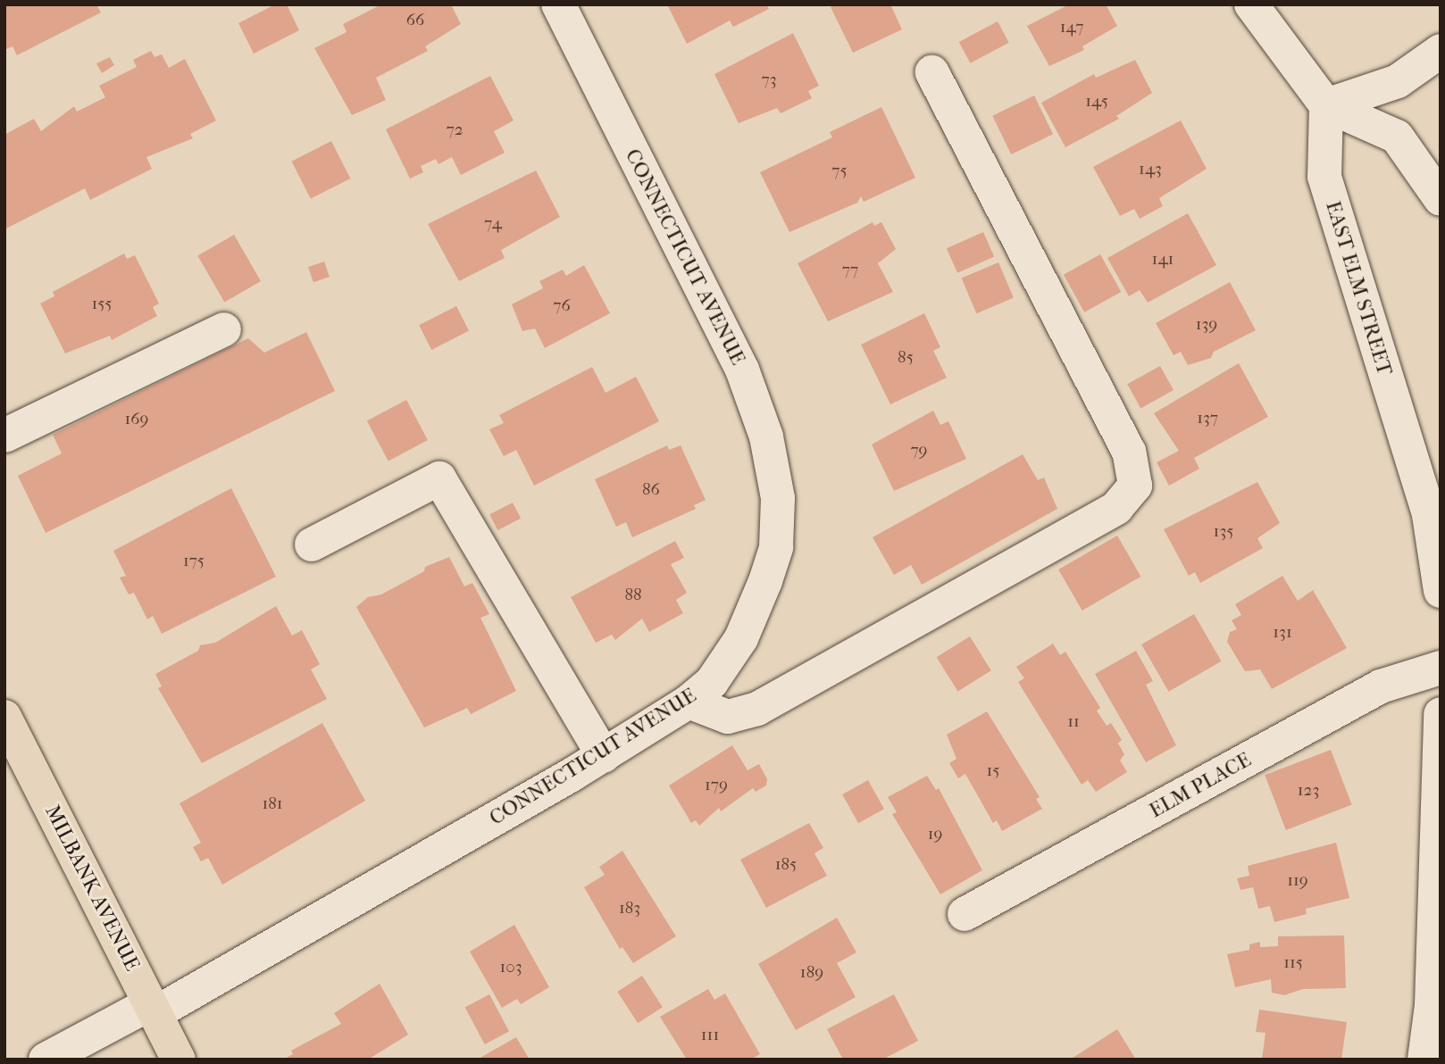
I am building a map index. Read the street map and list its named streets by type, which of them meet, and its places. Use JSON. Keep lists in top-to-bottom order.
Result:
{
  "streets": {
    "main road": ["MILBANK AVENUE"],
    "street": ["CONNECTICUT AVENUE", "EAST ELM STREET", "ELM PLACE"]
  },
  "crossings": [
    ["CONNECTICUT AVENUE", "MILBANK AVENUE"]
  ],
  "house_numbers": [
    "66",
    "147",
    "73",
    "145",
    "72",
    "143",
    "75",
    "74",
    "141",
    "77",
    "155",
    "76",
    "139",
    "85",
    "137",
    "169",
    "79",
    "86",
    "135",
    "175",
    "88",
    "131",
    "11",
    "15",
    "179",
    "123",
    "181",
    "19",
    "185",
    "119",
    "183",
    "115",
    "103",
    "189",
    "111"
  ]
}
